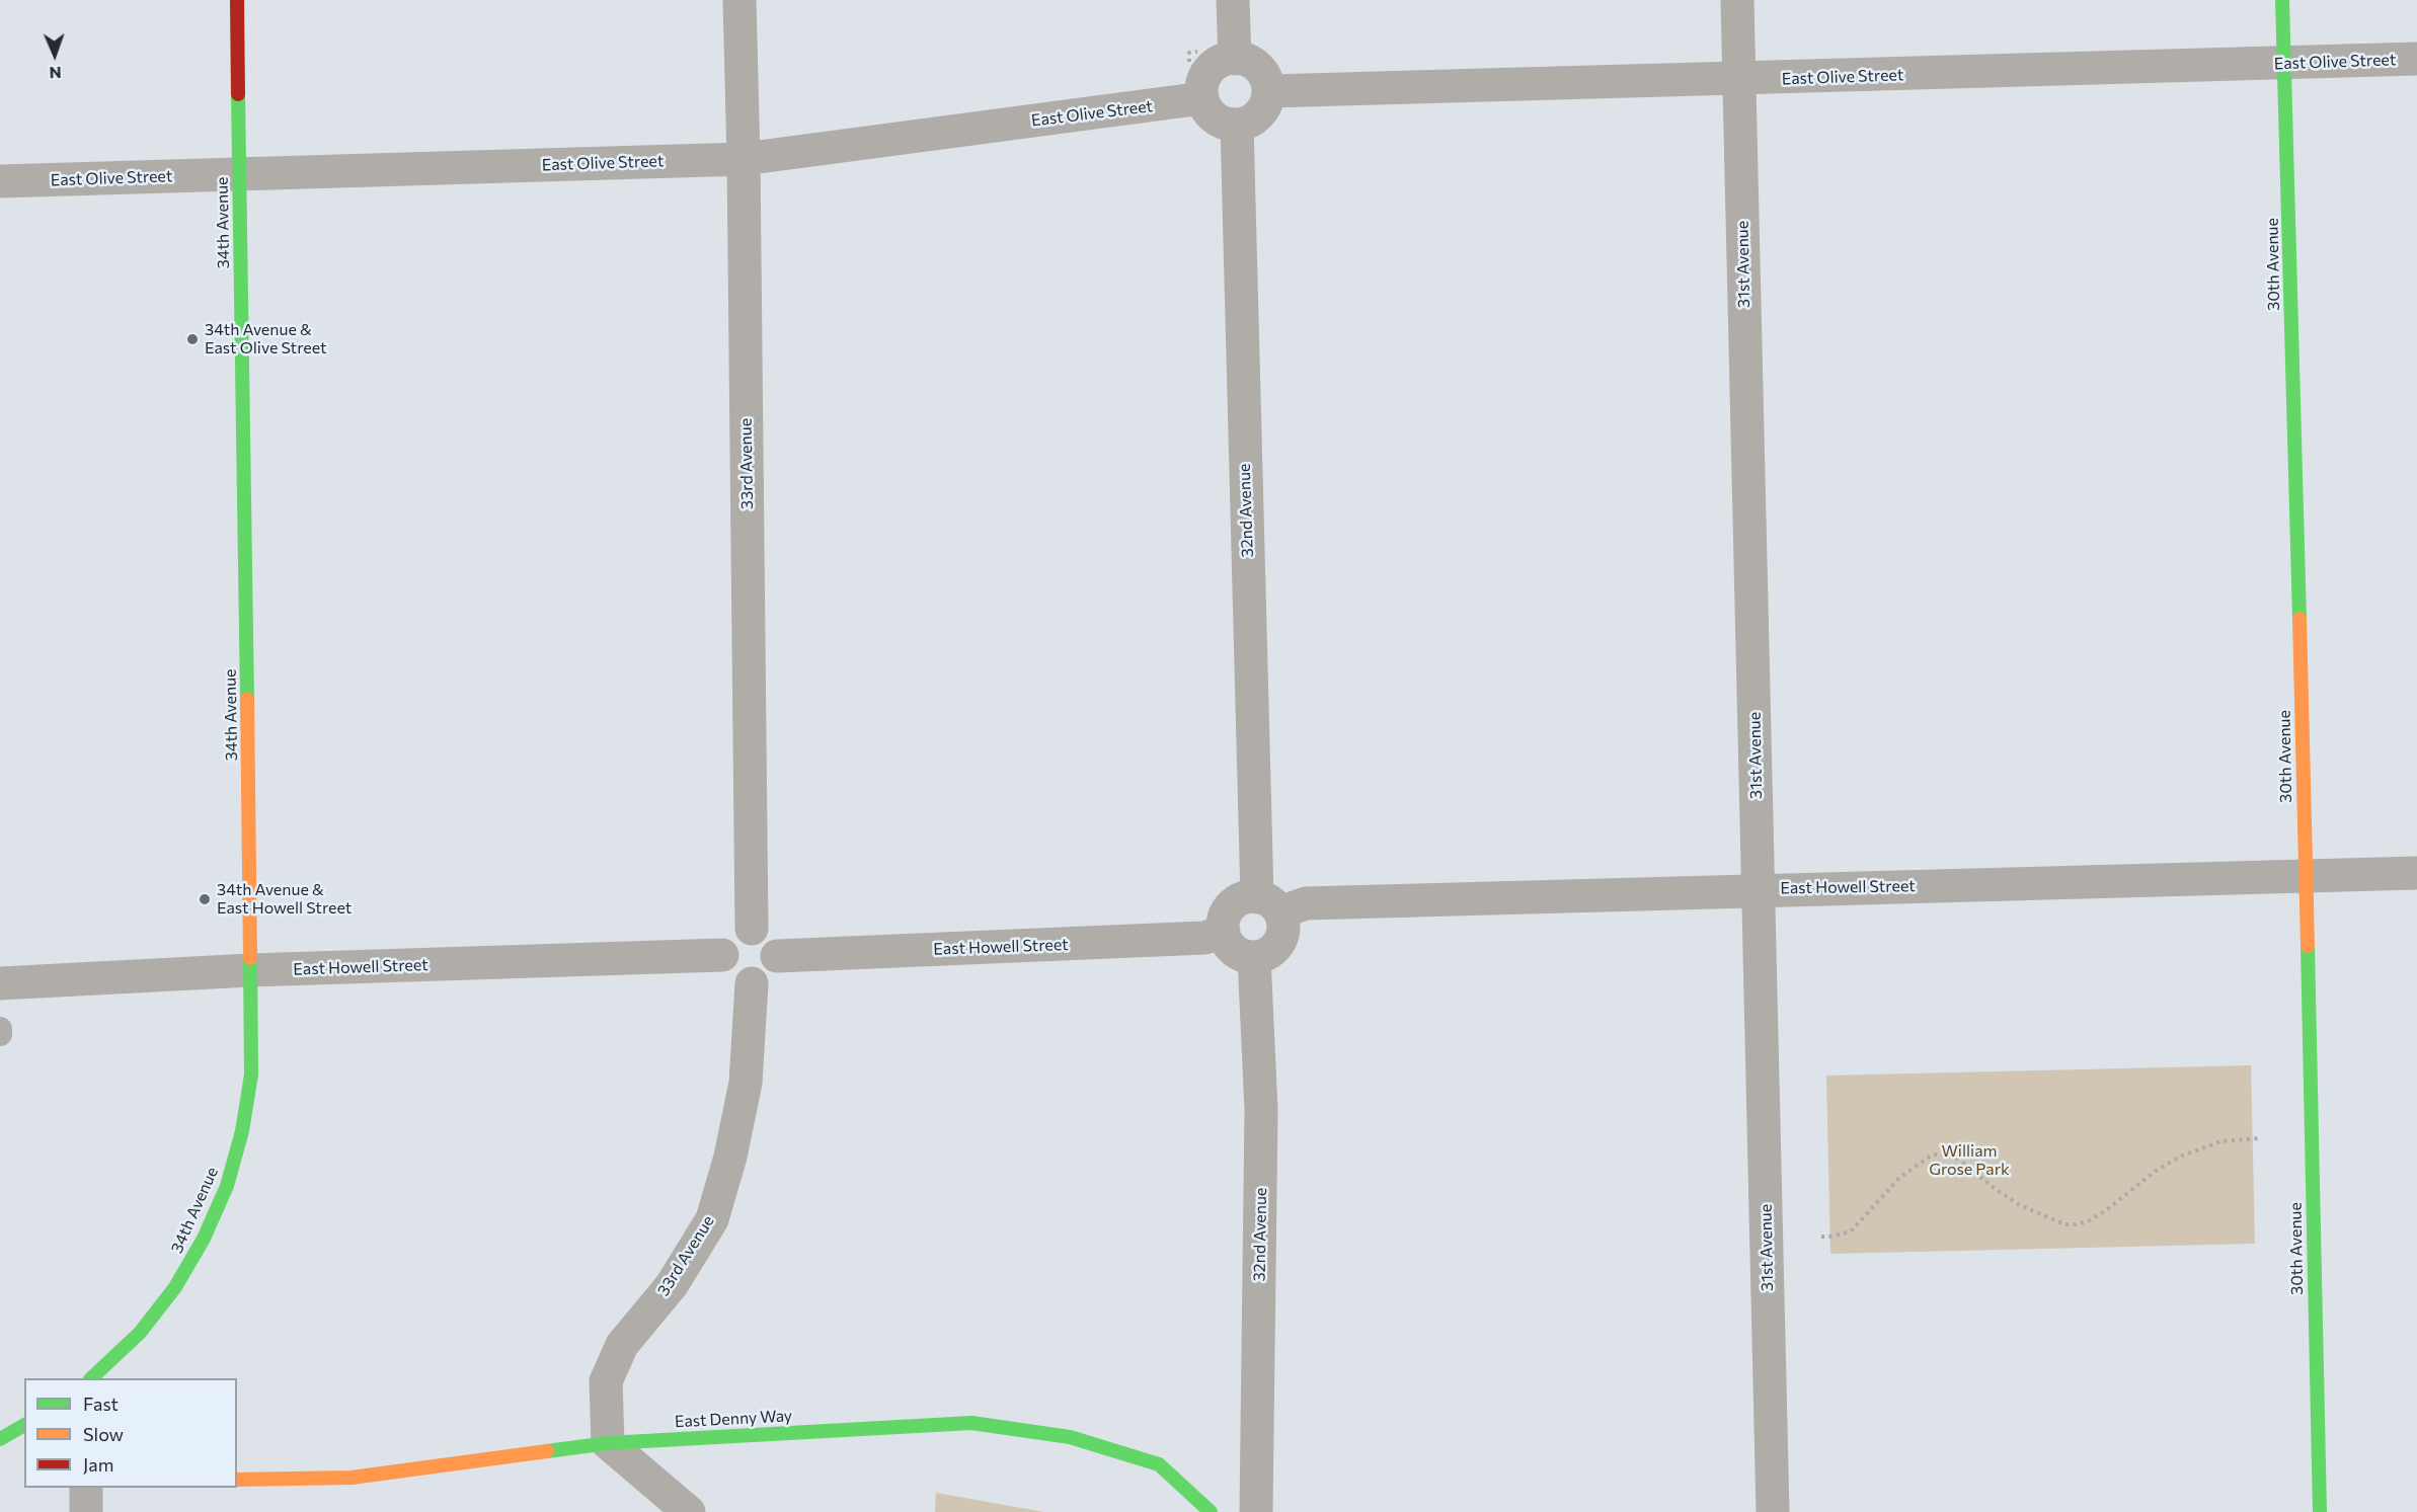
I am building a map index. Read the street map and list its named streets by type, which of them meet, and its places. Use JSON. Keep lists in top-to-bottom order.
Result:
{
  "streets": {
    "street": [
      "East Olive Street",
      "34th Avenue",
      "31st Avenue",
      "30th Avenue",
      "33rd Avenue",
      "32nd Avenue",
      "East Howell Street",
      "East Denny Way"
    ]
  },
  "crossings": [
    ["East Olive Street", "34th Avenue"],
    ["East Olive Street", "31st Avenue"],
    ["East Olive Street", "30th Avenue"],
    ["East Olive Street", "33rd Avenue"],
    ["East Olive Street", "32nd Avenue"],
    ["34th Avenue", "East Howell Street"],
    ["31st Avenue", "East Howell Street"],
    ["30th Avenue", "East Howell Street"],
    ["33rd Avenue", "East Howell Street"],
    ["33rd Avenue", "East Denny Way"],
    ["32nd Avenue", "East Howell Street"]
  ],
  "parks": ["William Grose Park"],
  "places": ["34th Avenue & East Olive Street", "34th Avenue & East Howell Street"],
  "legend": ["Fast", "Slow", "Jam"],
  "north": "bottom"
}
